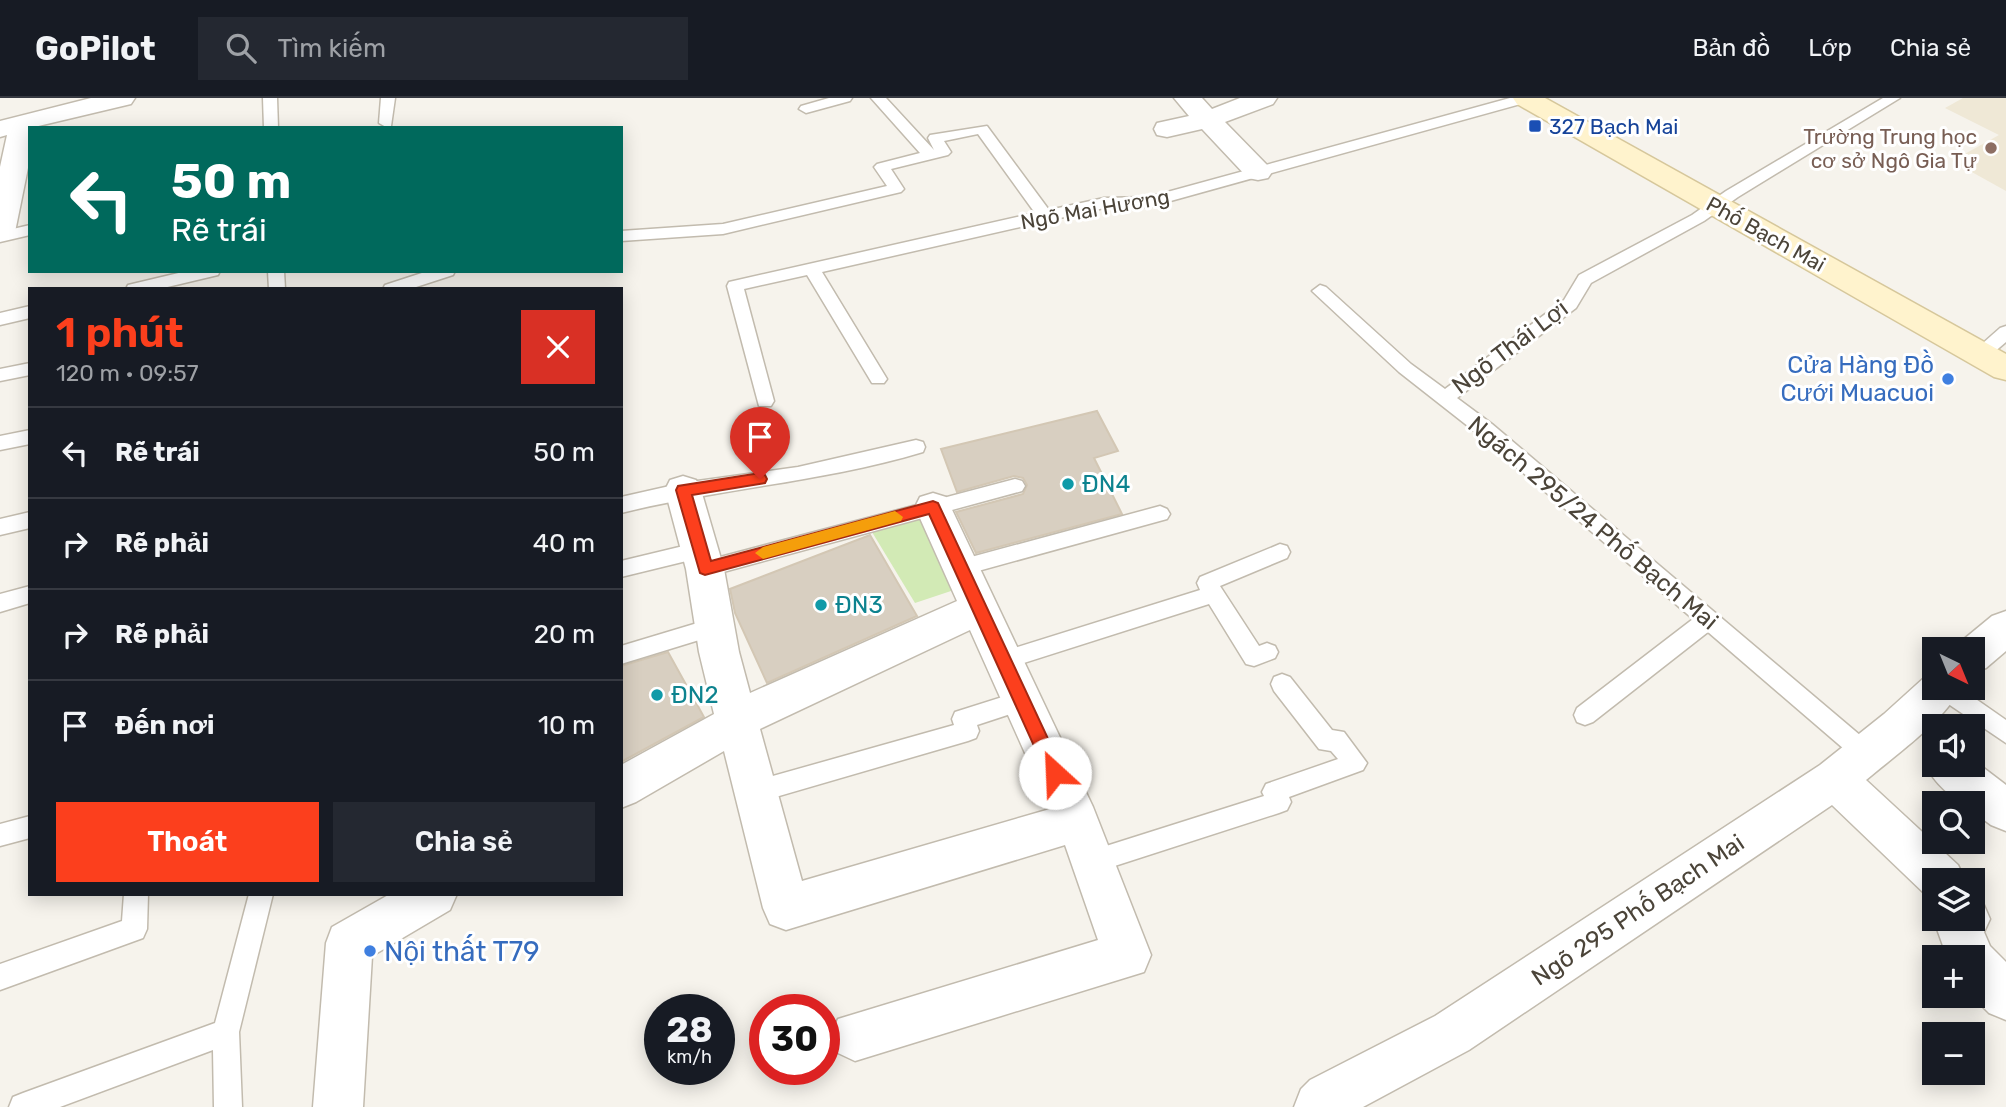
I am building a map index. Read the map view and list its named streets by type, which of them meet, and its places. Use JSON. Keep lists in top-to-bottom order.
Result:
{
  "streets": {
    "main road": ["Phố Bạch Mai"],
    "street": ["Ngõ 295 Phố Bạch Mai"],
    "lane": ["Ngõ Mai Hương", "Ngõ Thái Lợi", "Ngách 295/24 Phố Bạch Mai"]
  },
  "crossings": [
    ["Ngõ Mai Hương", "Phố Bạch Mai"],
    ["Phố Bạch Mai", "Ngõ Thái Lợi"],
    ["Ngõ Thái Lợi", "Ngách 295/24 Phố Bạch Mai"],
    ["Ngách 295/24 Phố Bạch Mai", "Ngõ 295 Phố Bạch Mai"]
  ],
  "places": {
    "transit": ["327 Bạch Mai"],
    "other": [
      "Trường Trung học cơ sở Ngô Gia Tự",
      "Cửa Hàng Đồ Cưới Muacuoi",
      "ĐN4",
      "ĐN3",
      "ĐN2",
      "Nội thất T79"
    ]
  },
  "north": "bottom right",
  "page": {
    "header": "GoPilot",
    "search": "Tìm kiếm",
    "nav": ["Bản đồ", "Lớp", "Chia sẻ"],
    "turn": ["50 m", "Rẽ trái"],
    "heading": ["1 phút", "120 m · 09:57"],
    "list": [
      {
        "name": "Rẽ trái",
        "value": "50 m"
      },
      {
        "name": "Rẽ phải",
        "value": "40 m"
      },
      {
        "name": "Rẽ phải",
        "value": "20 m"
      },
      {
        "name": "Đến nơi",
        "value": "10 m"
      }
    ],
    "map_buttons": ["+", "−"],
    "buttons": ["Thoát", "Chia sẻ"],
    "speed": "28 km/h",
    "limit": "30"
  }
}
